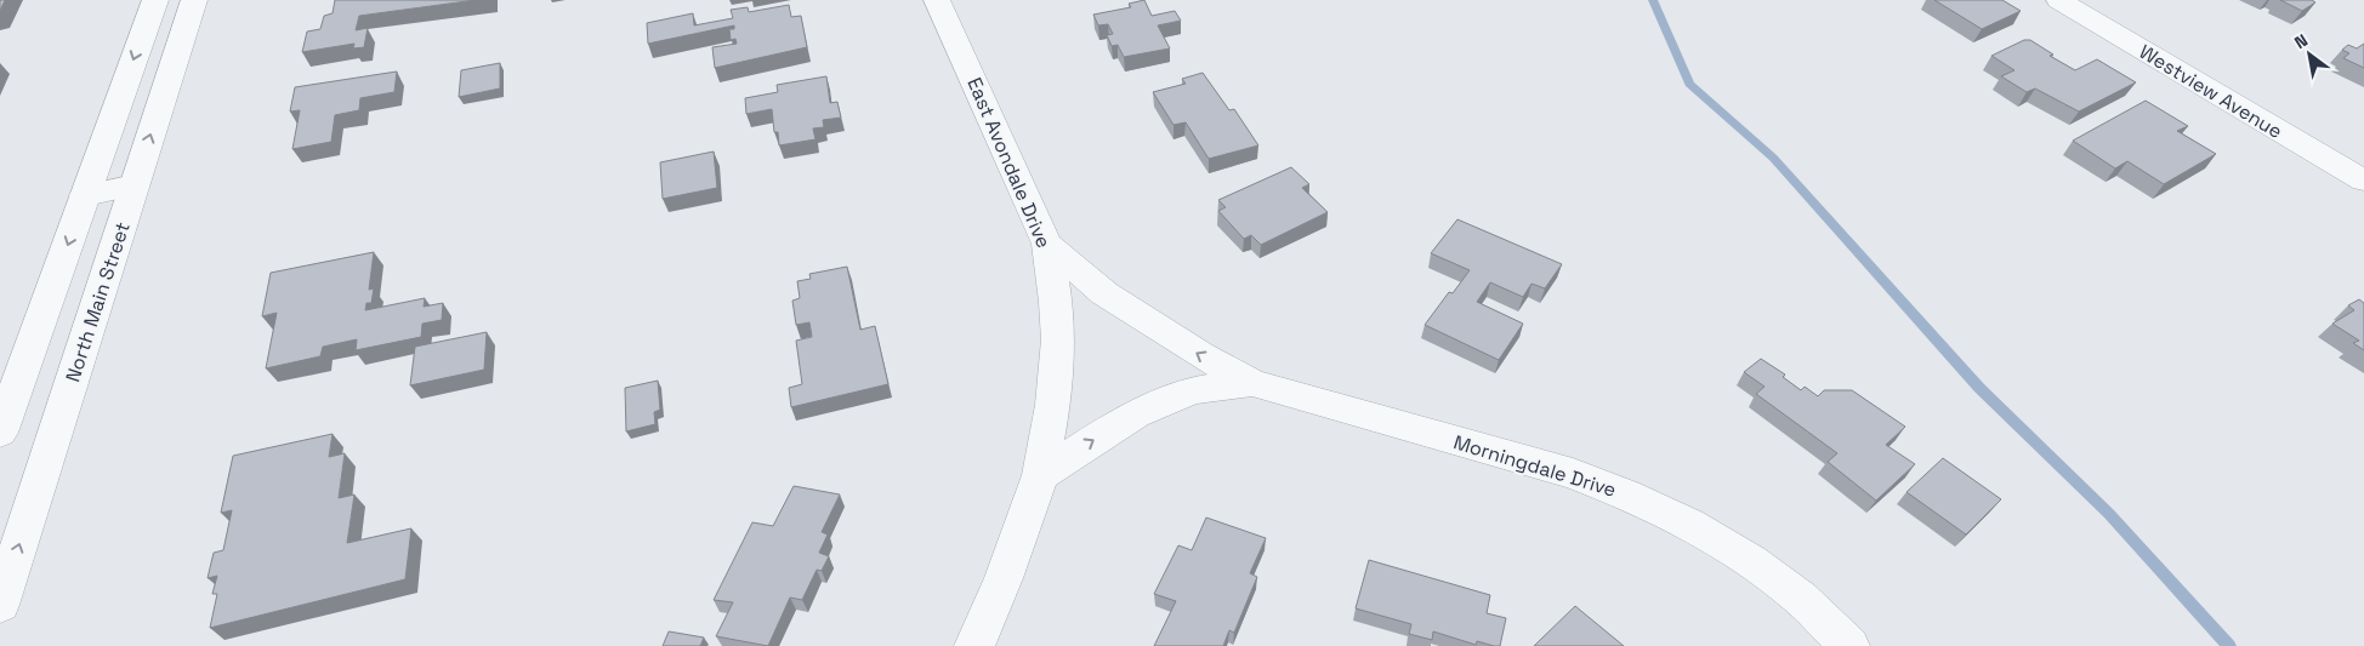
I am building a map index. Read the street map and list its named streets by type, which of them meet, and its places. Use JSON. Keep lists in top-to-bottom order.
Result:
{
  "streets": {
    "street": [
      "Westview Avenue",
      "East Avondale Drive",
      "North Main Street",
      "Morningdale Drive"
    ]
  },
  "crossings": [
    ["East Avondale Drive", "Morningdale Drive"]
  ],
  "north": "top left"
}
